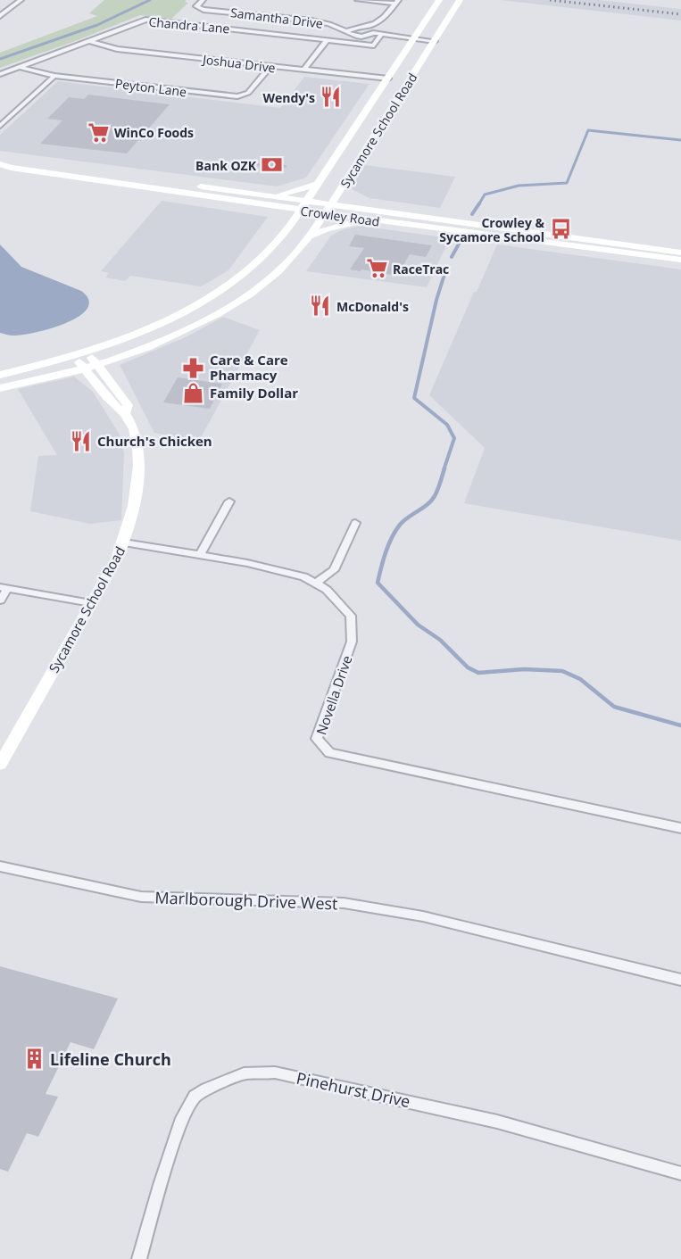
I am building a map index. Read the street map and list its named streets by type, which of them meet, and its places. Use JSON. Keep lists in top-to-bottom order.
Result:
{
  "streets": {
    "main road": ["Sycamore School Road", "Crowley Road"],
    "street": [
      "Samantha Drive",
      "Chandra Lane",
      "Joshua Drive",
      "Peyton Lane",
      "Novella Drive",
      "Marlborough Drive West",
      "Pinehurst Drive"
    ]
  },
  "crossings": [
    ["Samantha Drive", "Chandra Lane"],
    ["Samantha Drive", "Sycamore School Road"],
    ["Chandra Lane", "Joshua Drive"],
    ["Chandra Lane", "Peyton Lane"],
    ["Joshua Drive", "Peyton Lane"],
    ["Joshua Drive", "Sycamore School Road"],
    ["Sycamore School Road", "Crowley Road"],
    ["Sycamore School Road", "Novella Drive"]
  ],
  "places": {
    "restaurant": ["Wendy's", "McDonald's", "Church's Chicken"],
    "supermarket": ["WinCo Foods", "RaceTrac"],
    "bank": ["Bank OZK"],
    "bus stop": ["Crowley & Sycamore School"],
    "pharmacy": ["Care & Care Pharmacy"],
    "shop": ["Family Dollar"],
    "building": ["Lifeline Church"]
  }
}
